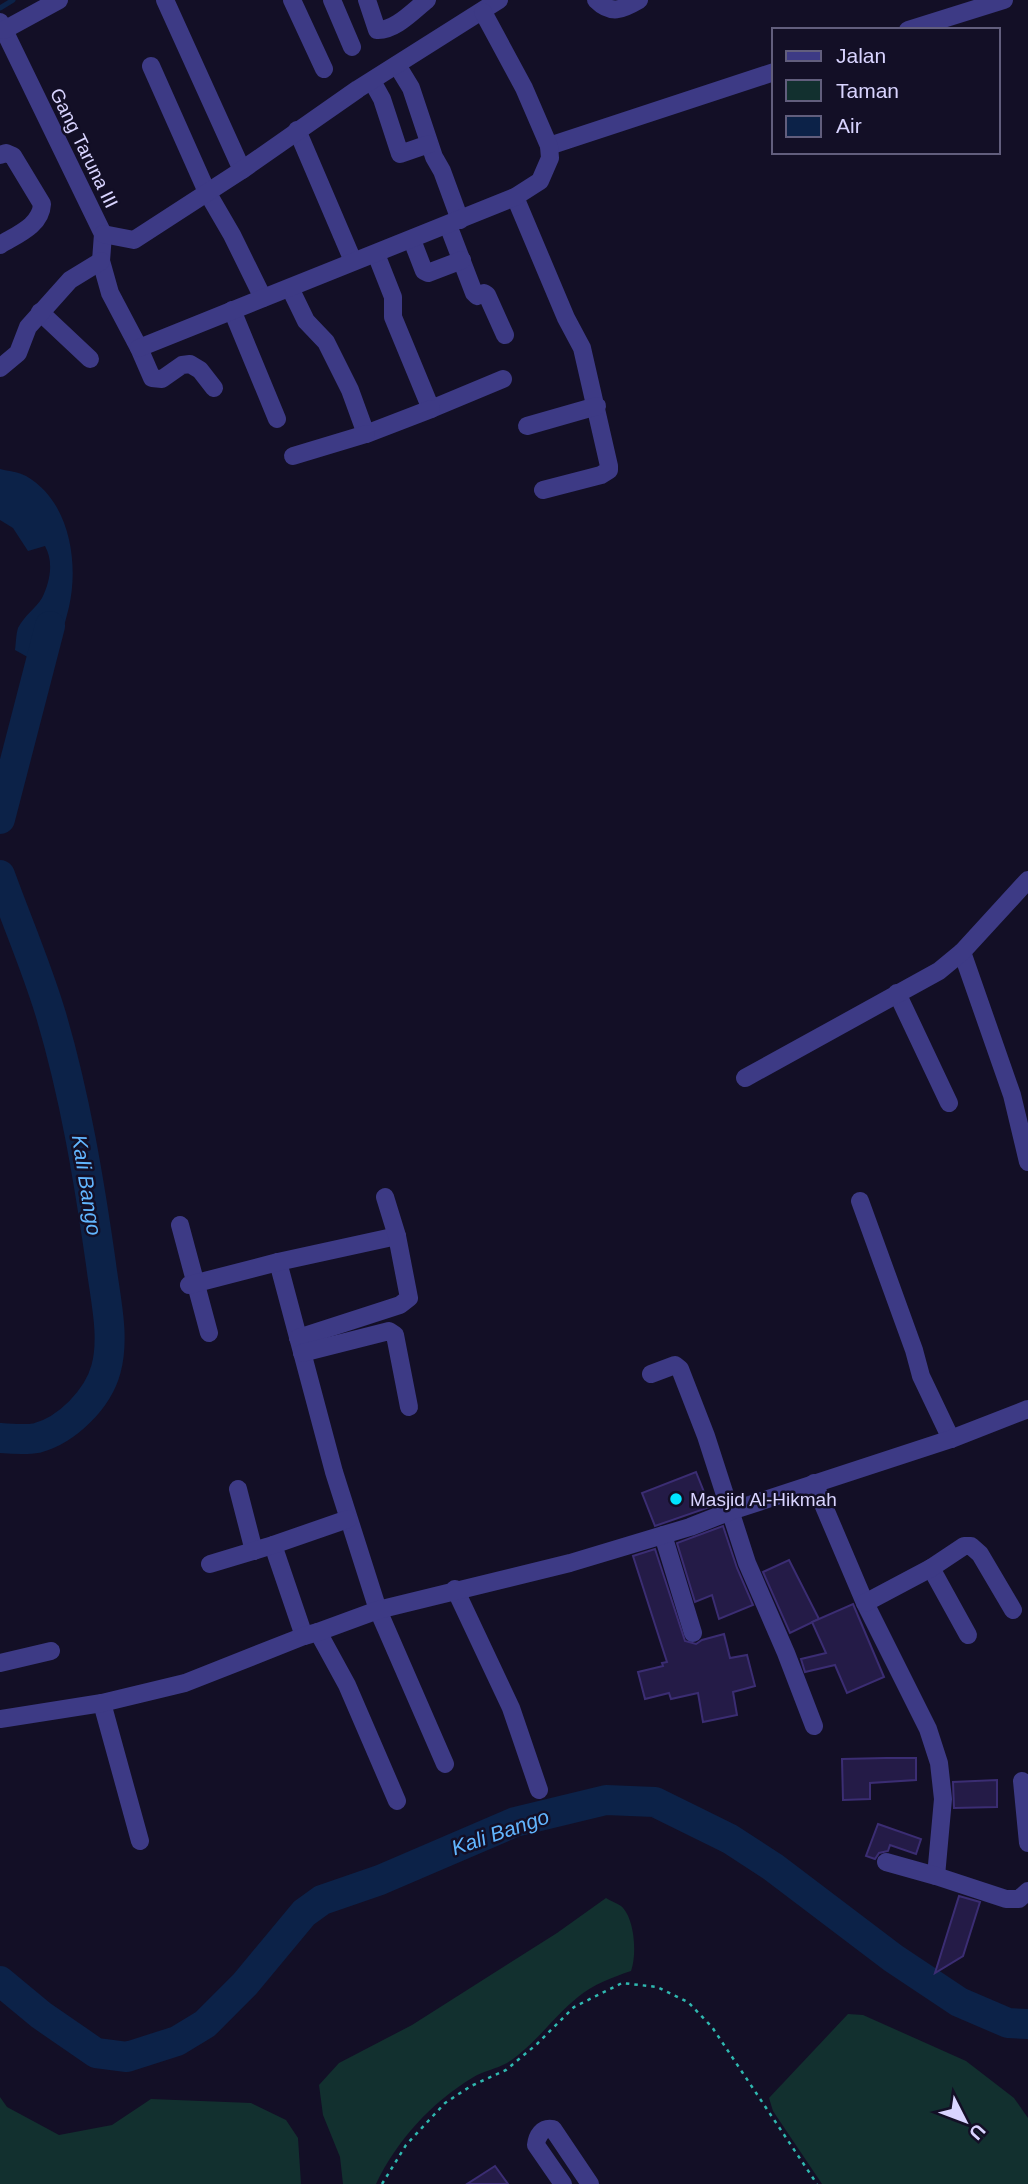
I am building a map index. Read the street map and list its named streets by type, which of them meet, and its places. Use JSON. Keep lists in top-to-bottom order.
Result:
{
  "streets": {
    "street": ["Gang Taruna III"]
  },
  "water": ["Kali Bango"],
  "places": ["Masjid Al-Hikmah"],
  "legend": ["Jalan", "Taman", "Air"],
  "north": "bottom right"
}
